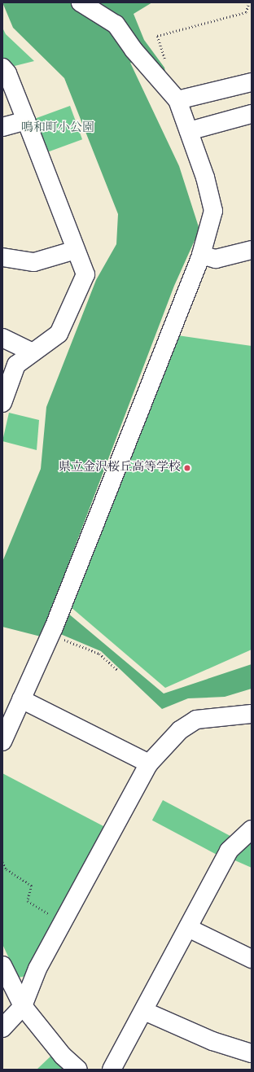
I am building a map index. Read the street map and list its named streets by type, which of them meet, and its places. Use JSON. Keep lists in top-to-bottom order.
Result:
{
  "parks": ["鳴和町小公園"],
  "places": ["県立金沢桜丘高等学校"]
}
